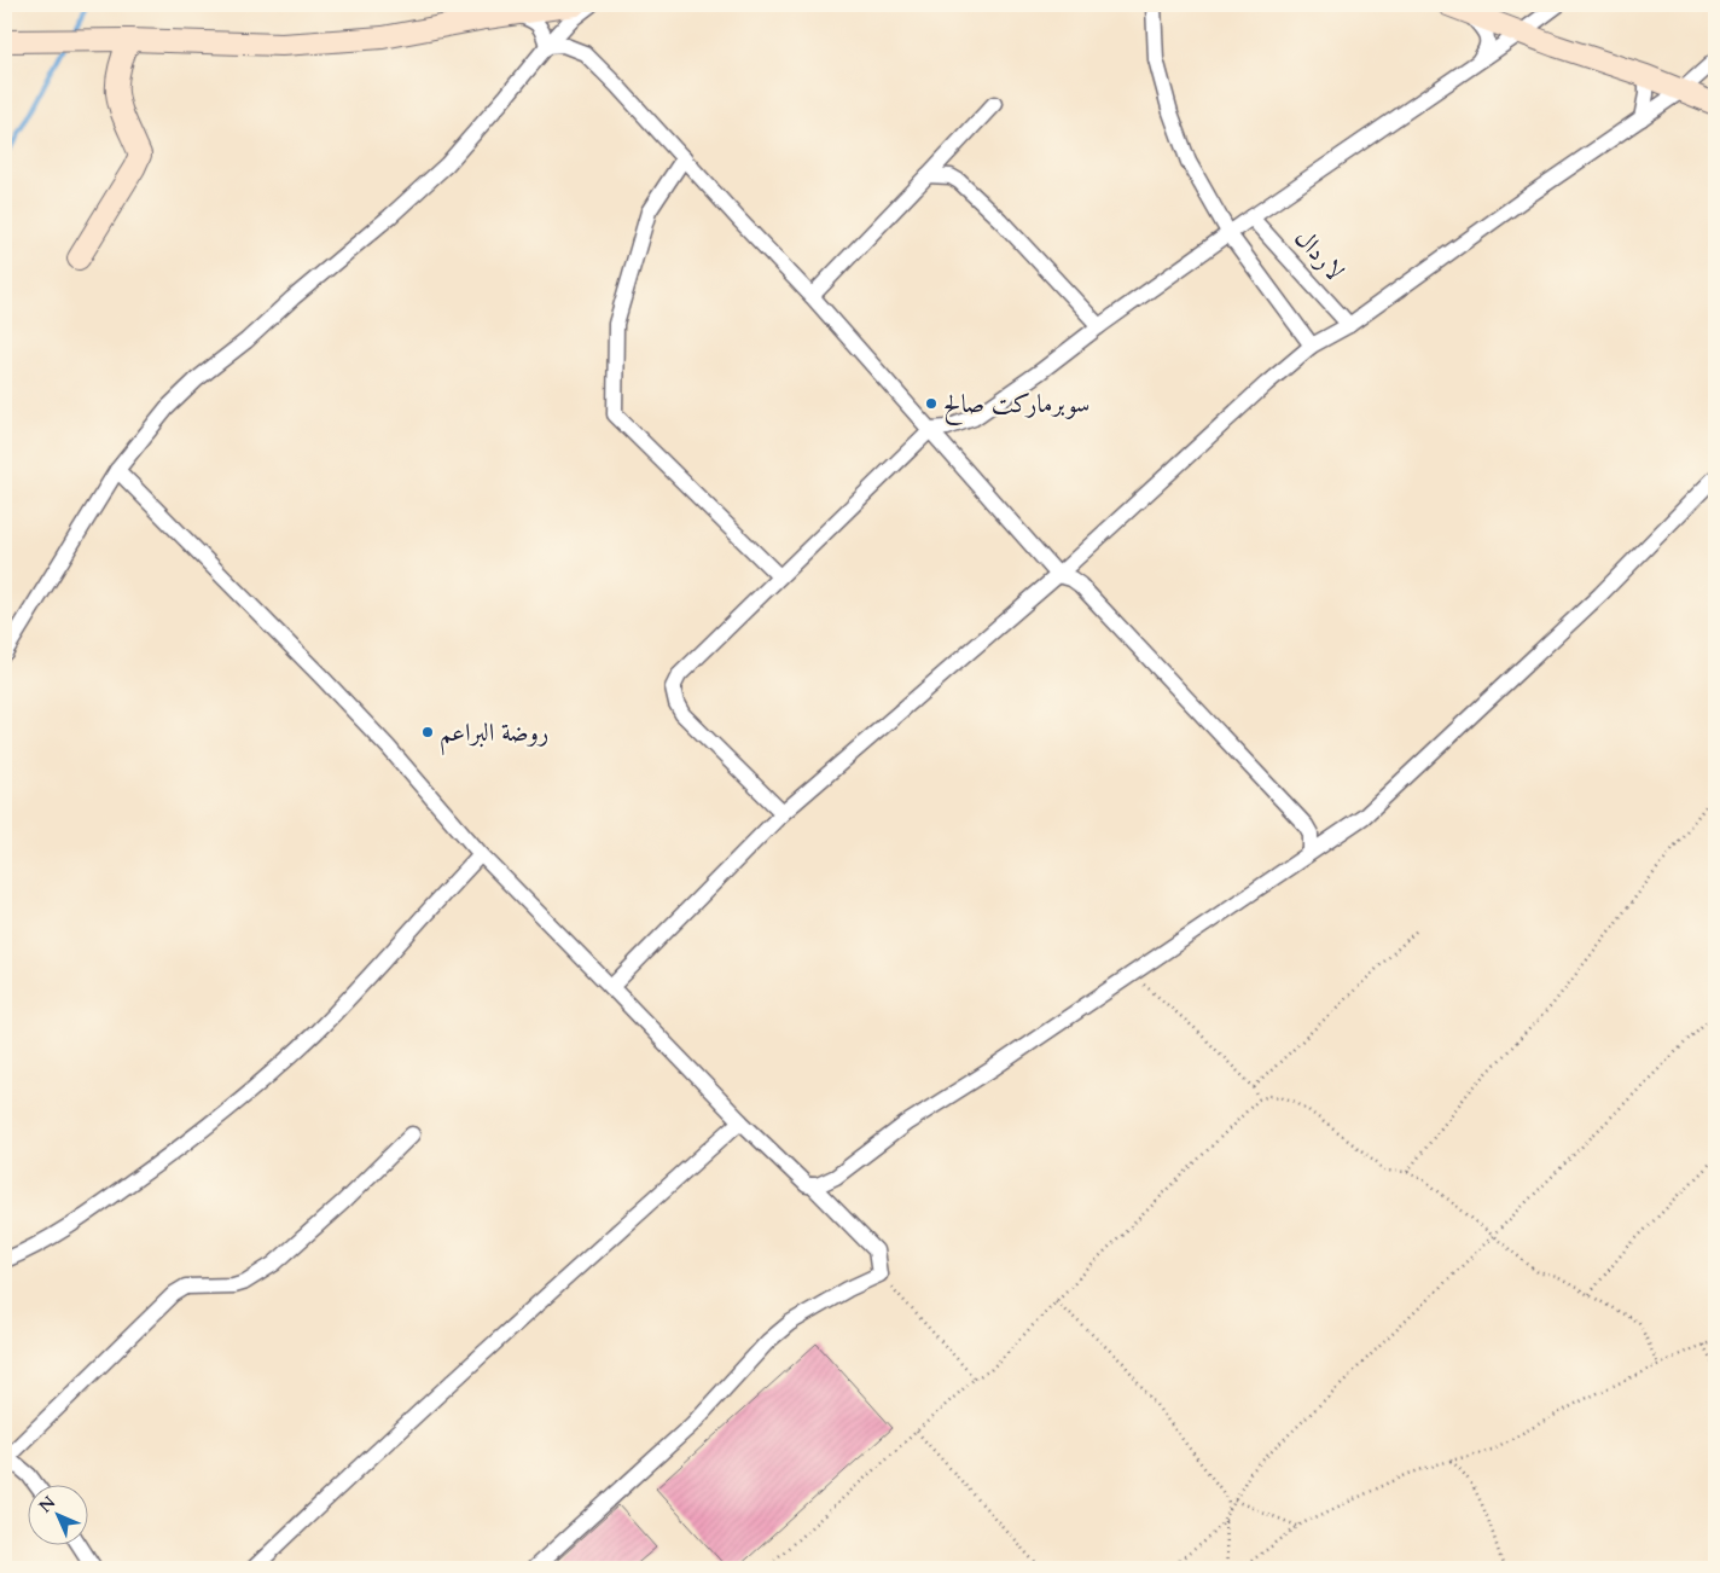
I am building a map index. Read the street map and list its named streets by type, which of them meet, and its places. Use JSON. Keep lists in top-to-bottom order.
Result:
{
  "streets": {
    "street": ["لاردال"]
  },
  "places": ["سوبرماركت صالح", "روضة البراعم"],
  "north": "top left"
}
